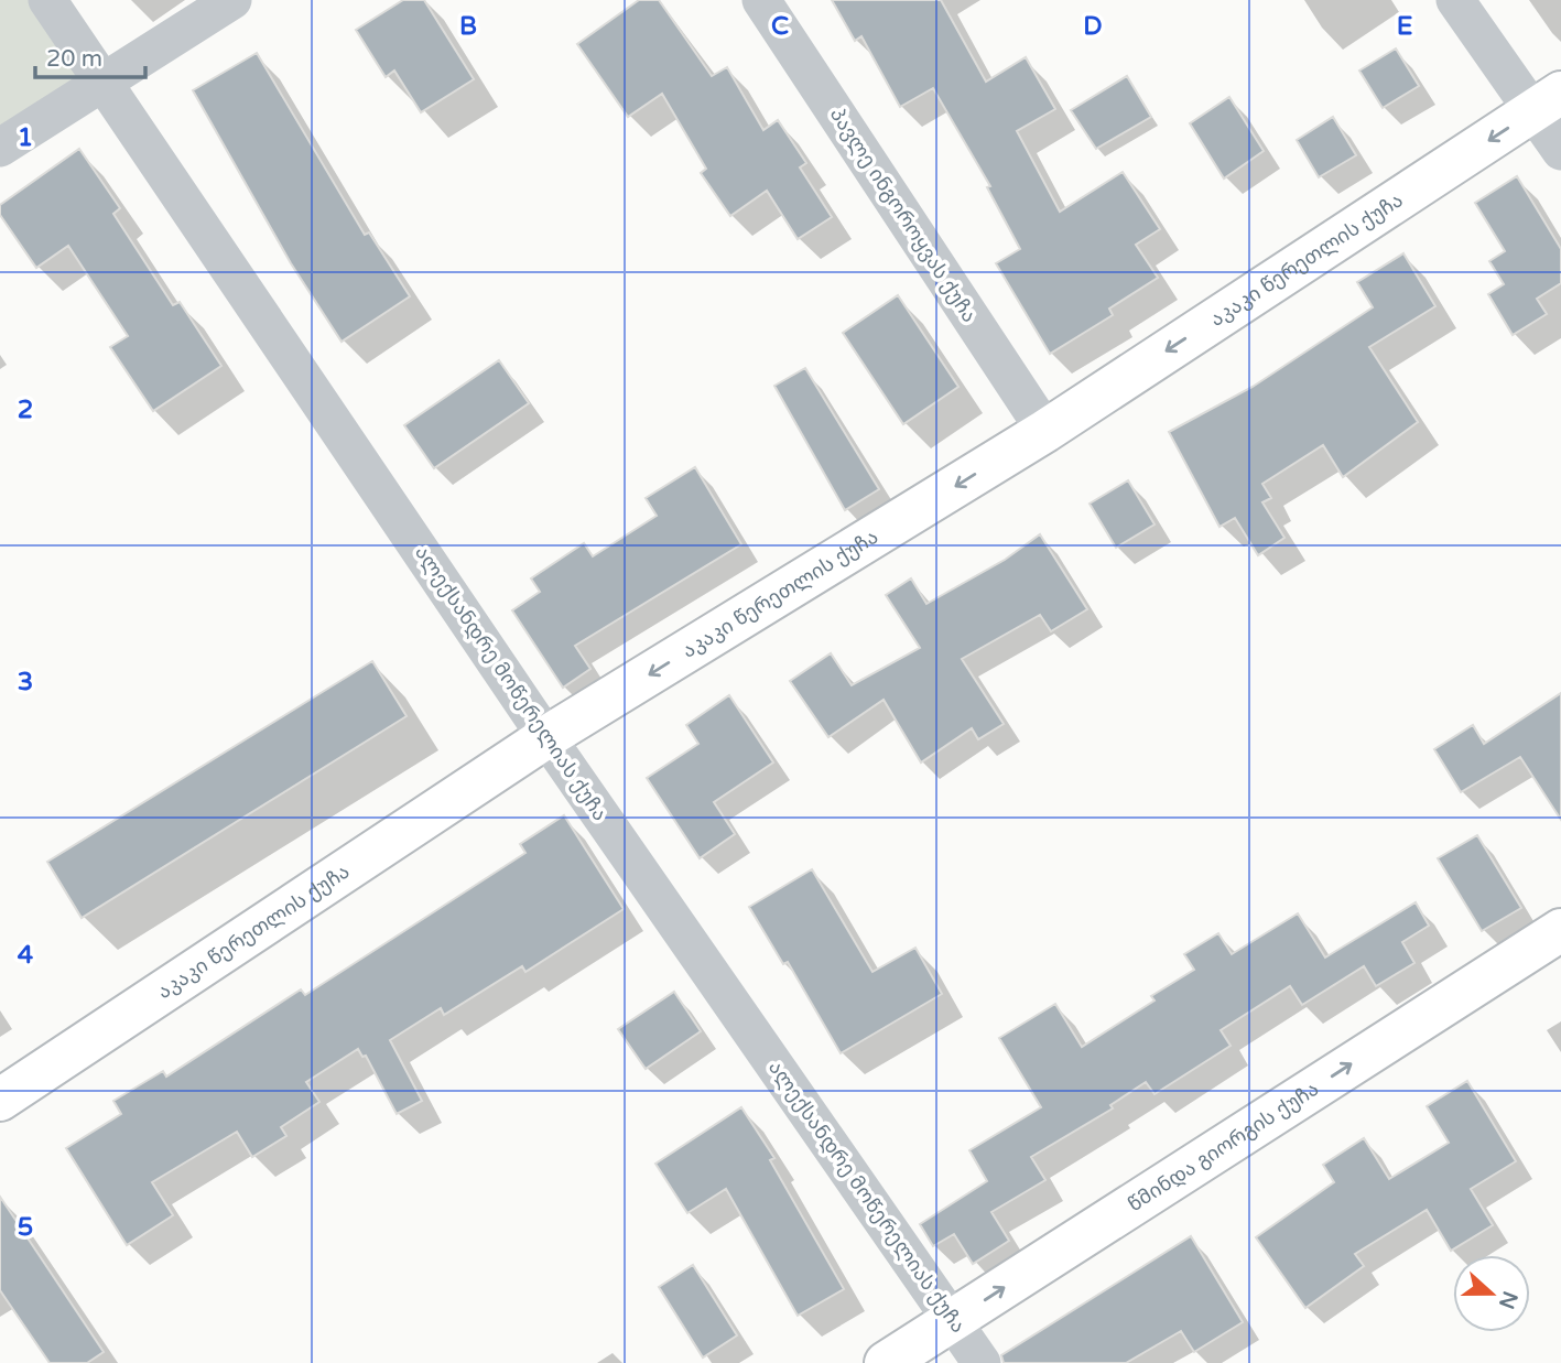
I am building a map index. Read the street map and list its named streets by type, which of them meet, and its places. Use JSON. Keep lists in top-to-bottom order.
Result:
{
  "streets": {
    "main road": ["აკაკი წერეთლის ქუჩა", "წმინდა გიორგის ქუჩა"],
    "street": ["პავლე ინგოროყვას ქუჩა", "ალექსანდრე მოწერელიას ქუჩა"]
  },
  "crossings": [
    ["პავლე ინგოროყვას ქუჩა", "აკაკი წერეთლის ქუჩა"],
    ["აკაკი წერეთლის ქუჩა", "ალექსანდრე მოწერელიას ქუჩა"],
    ["ალექსანდრე მოწერელიას ქუჩა", "წმინდა გიორგის ქუჩა"]
  ],
  "one_way": ["აკაკი წერეთლის ქუჩა", "წმინდა გიორგის ქუჩა"],
  "scale_bar": "20 m",
  "north": "right",
  "grid": {
    "columns": [
      "B",
      "C",
      "D",
      "E"
    ],
    "rows": [
      "1",
      "2",
      "3",
      "4",
      "5"
    ]
  }
}
